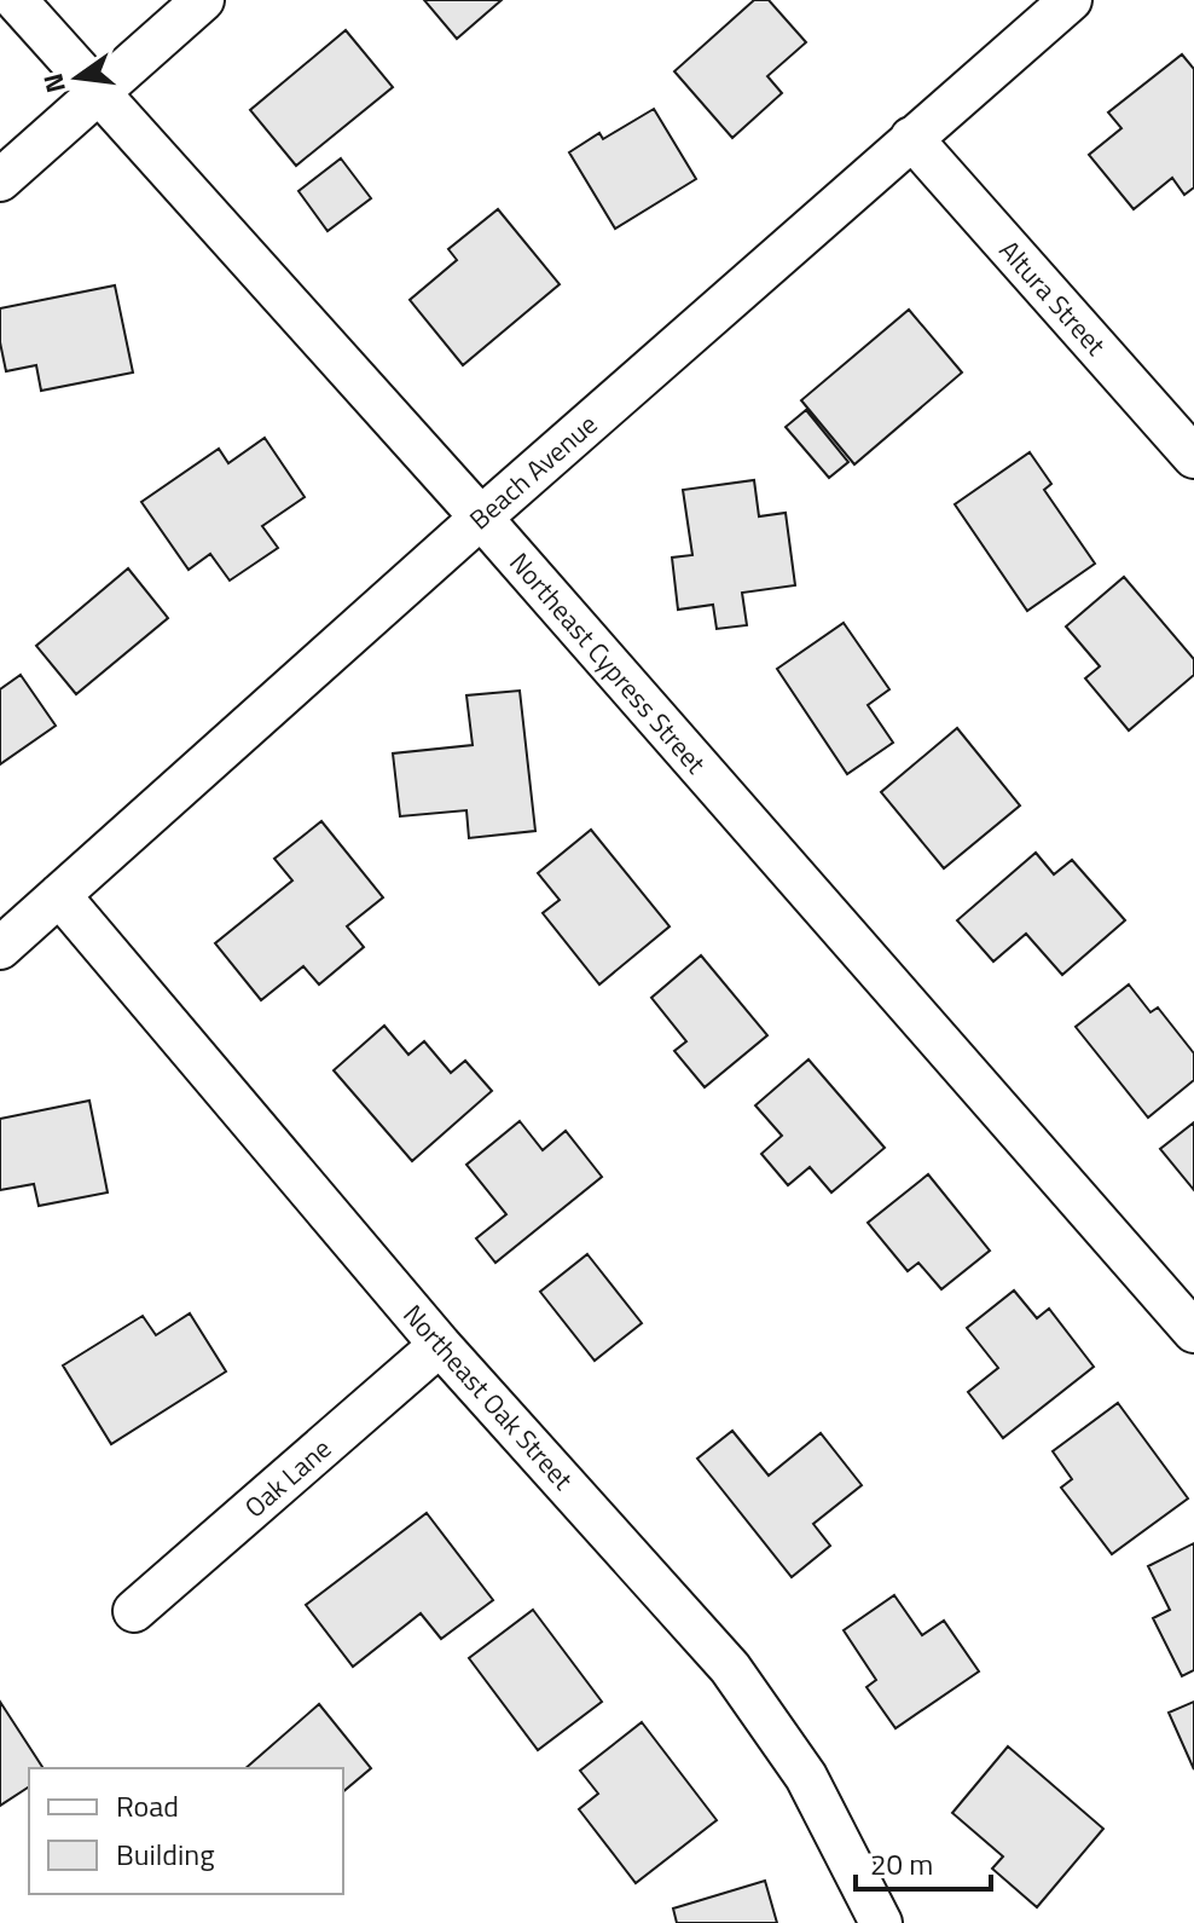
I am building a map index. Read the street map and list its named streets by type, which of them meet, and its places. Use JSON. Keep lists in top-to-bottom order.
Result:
{
  "streets": {
    "street": [
      "Altura Street",
      "Beach Avenue",
      "Northeast Cypress Street",
      "Northeast Oak Street",
      "Oak Lane"
    ]
  },
  "crossings": [
    ["Altura Street", "Beach Avenue"],
    ["Beach Avenue", "Northeast Cypress Street"],
    ["Beach Avenue", "Northeast Oak Street"],
    ["Northeast Oak Street", "Oak Lane"]
  ],
  "legend": ["Road", "Building"],
  "scale_bar": "20 m",
  "north": "left"
}
